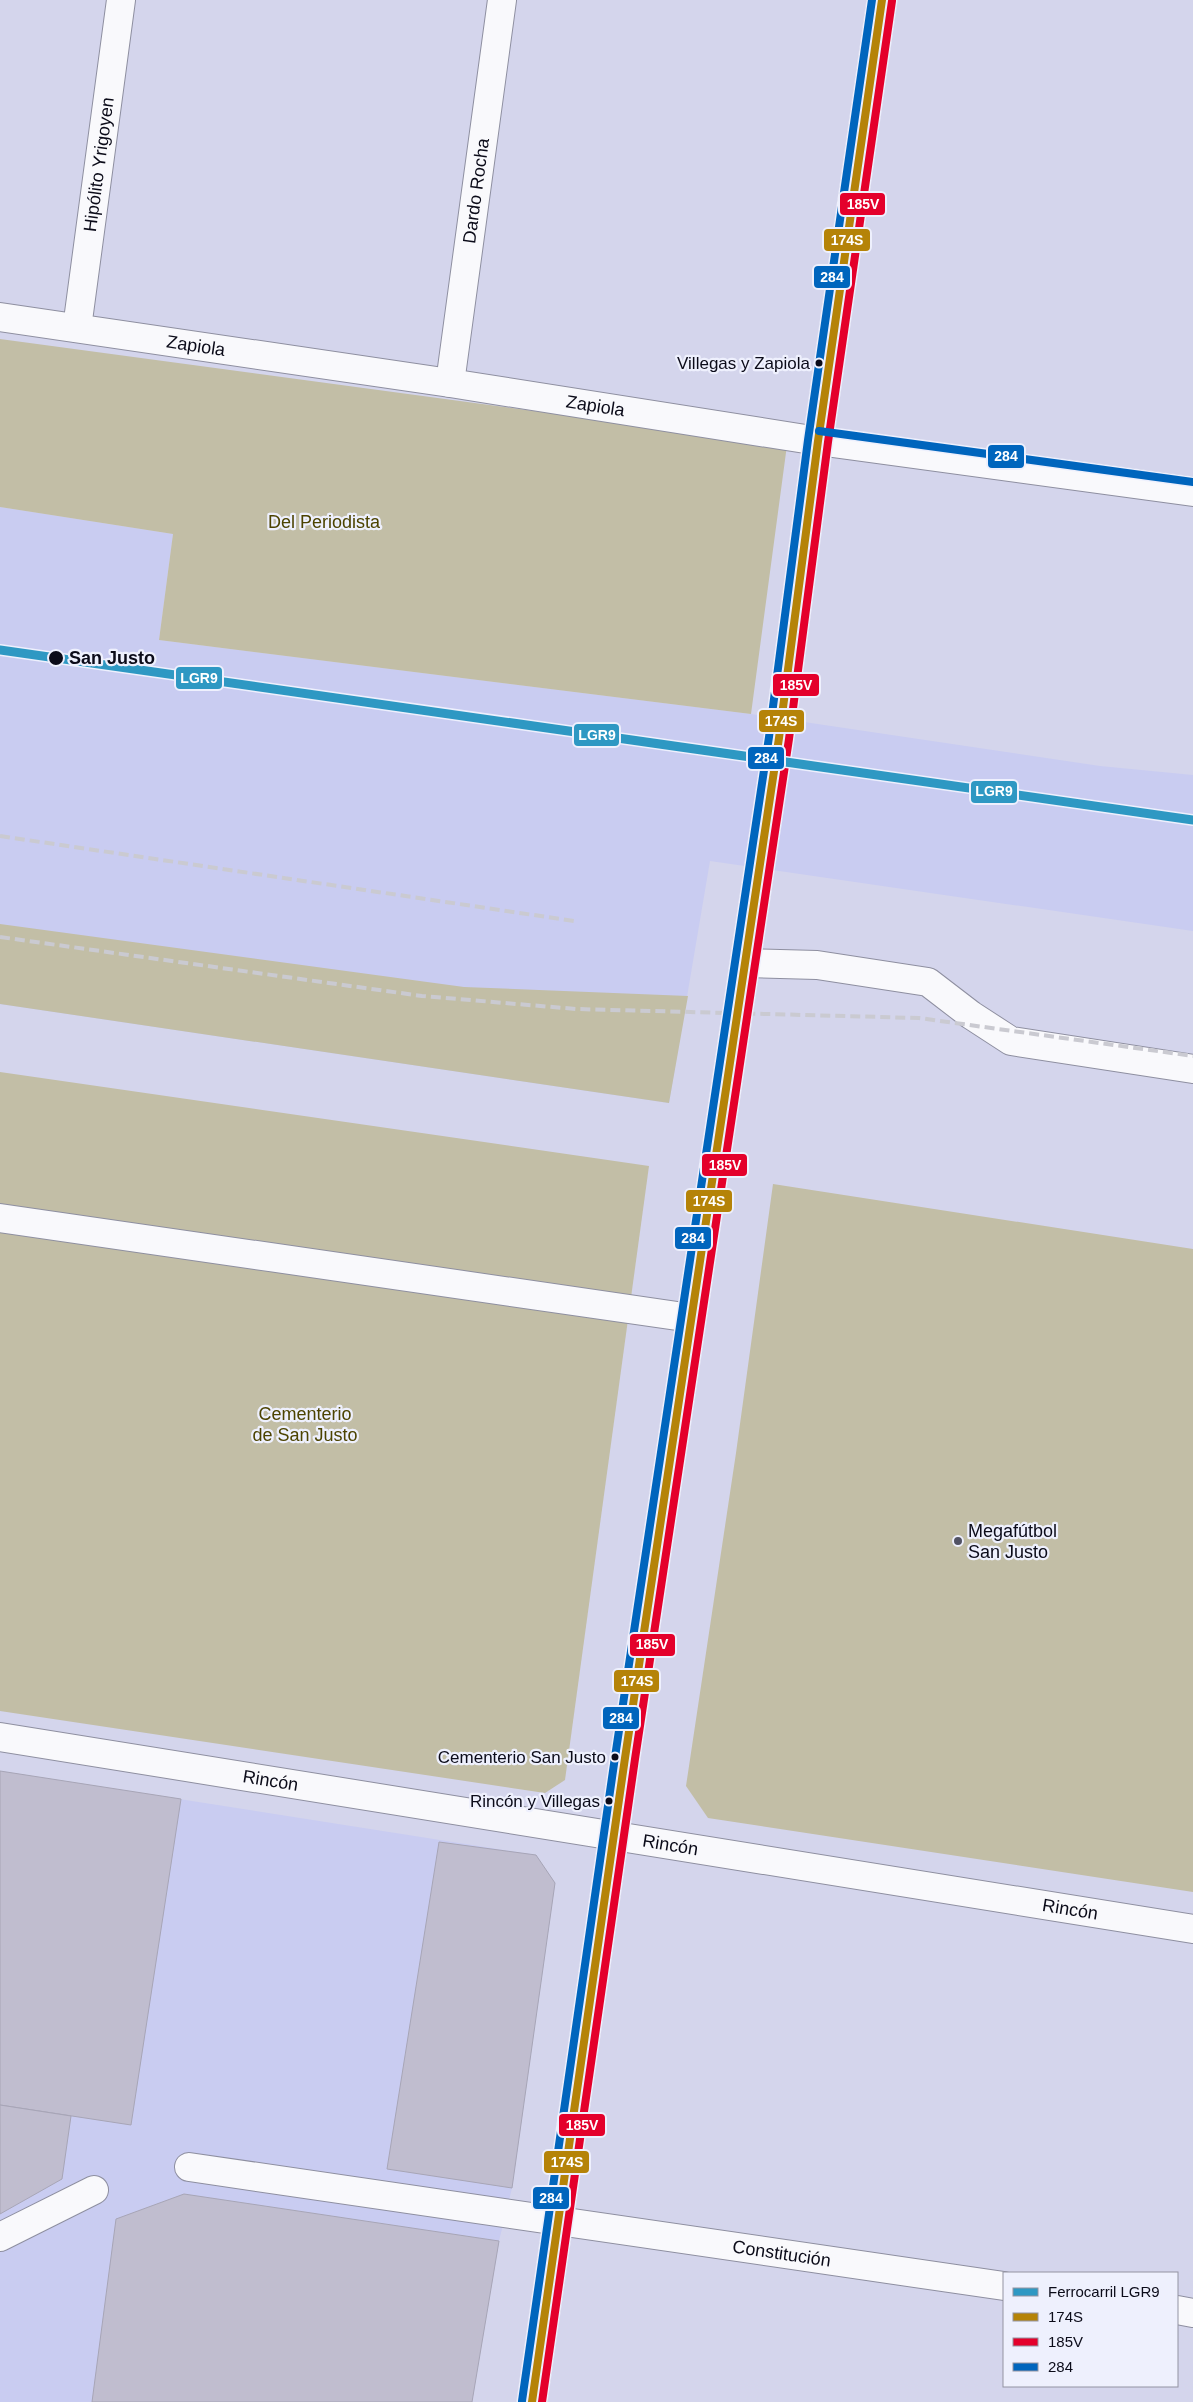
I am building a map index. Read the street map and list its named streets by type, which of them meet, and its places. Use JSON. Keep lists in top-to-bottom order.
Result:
{
  "streets": {
    "street": [
      "Hipólito Yrigoyen",
      "Dardo Rocha",
      "Zapiola",
      "Rincón",
      "Constitución"
    ]
  },
  "crossings": [
    ["Hipólito Yrigoyen", "Zapiola"],
    ["Dardo Rocha", "Zapiola"]
  ],
  "parks": ["Del Periodista", "Cementerio de San Justo"],
  "places": [
    "Villegas y Zapiola",
    "San Justo",
    "Megafútbol San Justo",
    "Cementerio San Justo",
    "Rincón y Villegas"
  ],
  "lines": [
    "transit line 174S",
    "transit line 284",
    "transit line 185V",
    "rail line LGR9"
  ],
  "legend": [
    "Ferrocarril LGR9",
    "174S",
    "185V",
    "284"
  ]
}
